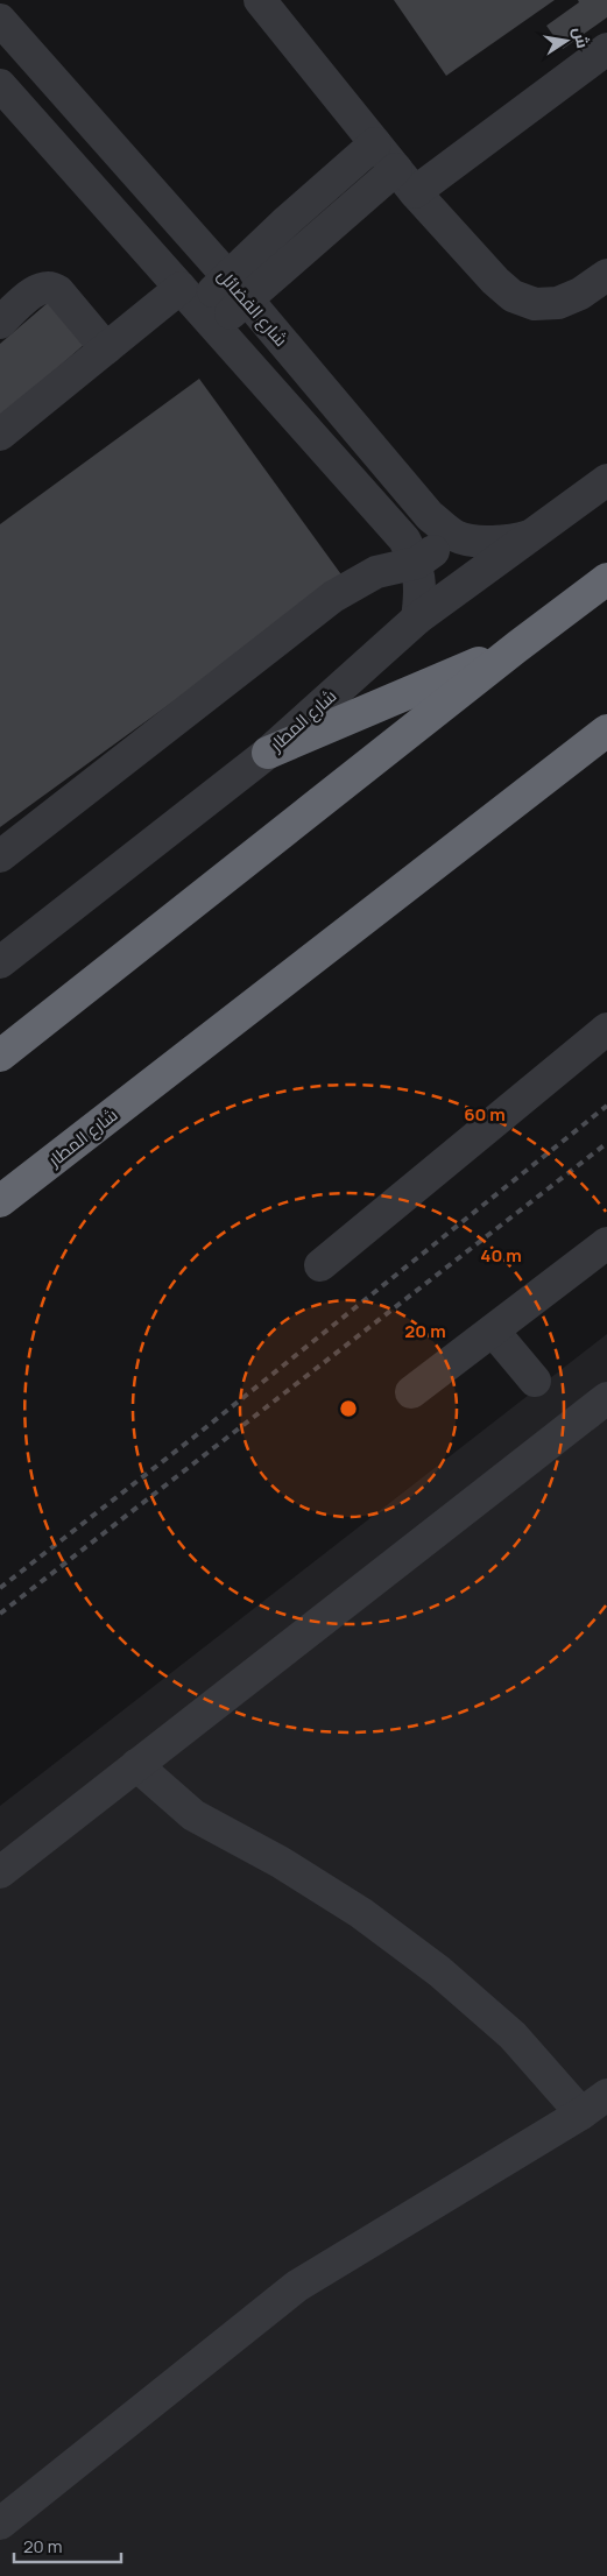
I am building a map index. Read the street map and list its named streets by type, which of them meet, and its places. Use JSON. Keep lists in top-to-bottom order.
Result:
{
  "streets": {
    "highway": ["شارع المطار"],
    "street": ["شارع الفضائل"]
  },
  "crossings": [
    ["شارع الفضائل", "شارع المطار"]
  ],
  "scale_bar": "20 m",
  "north": "right",
  "rings": ["60 m", "40 m", "20 m"]
}
